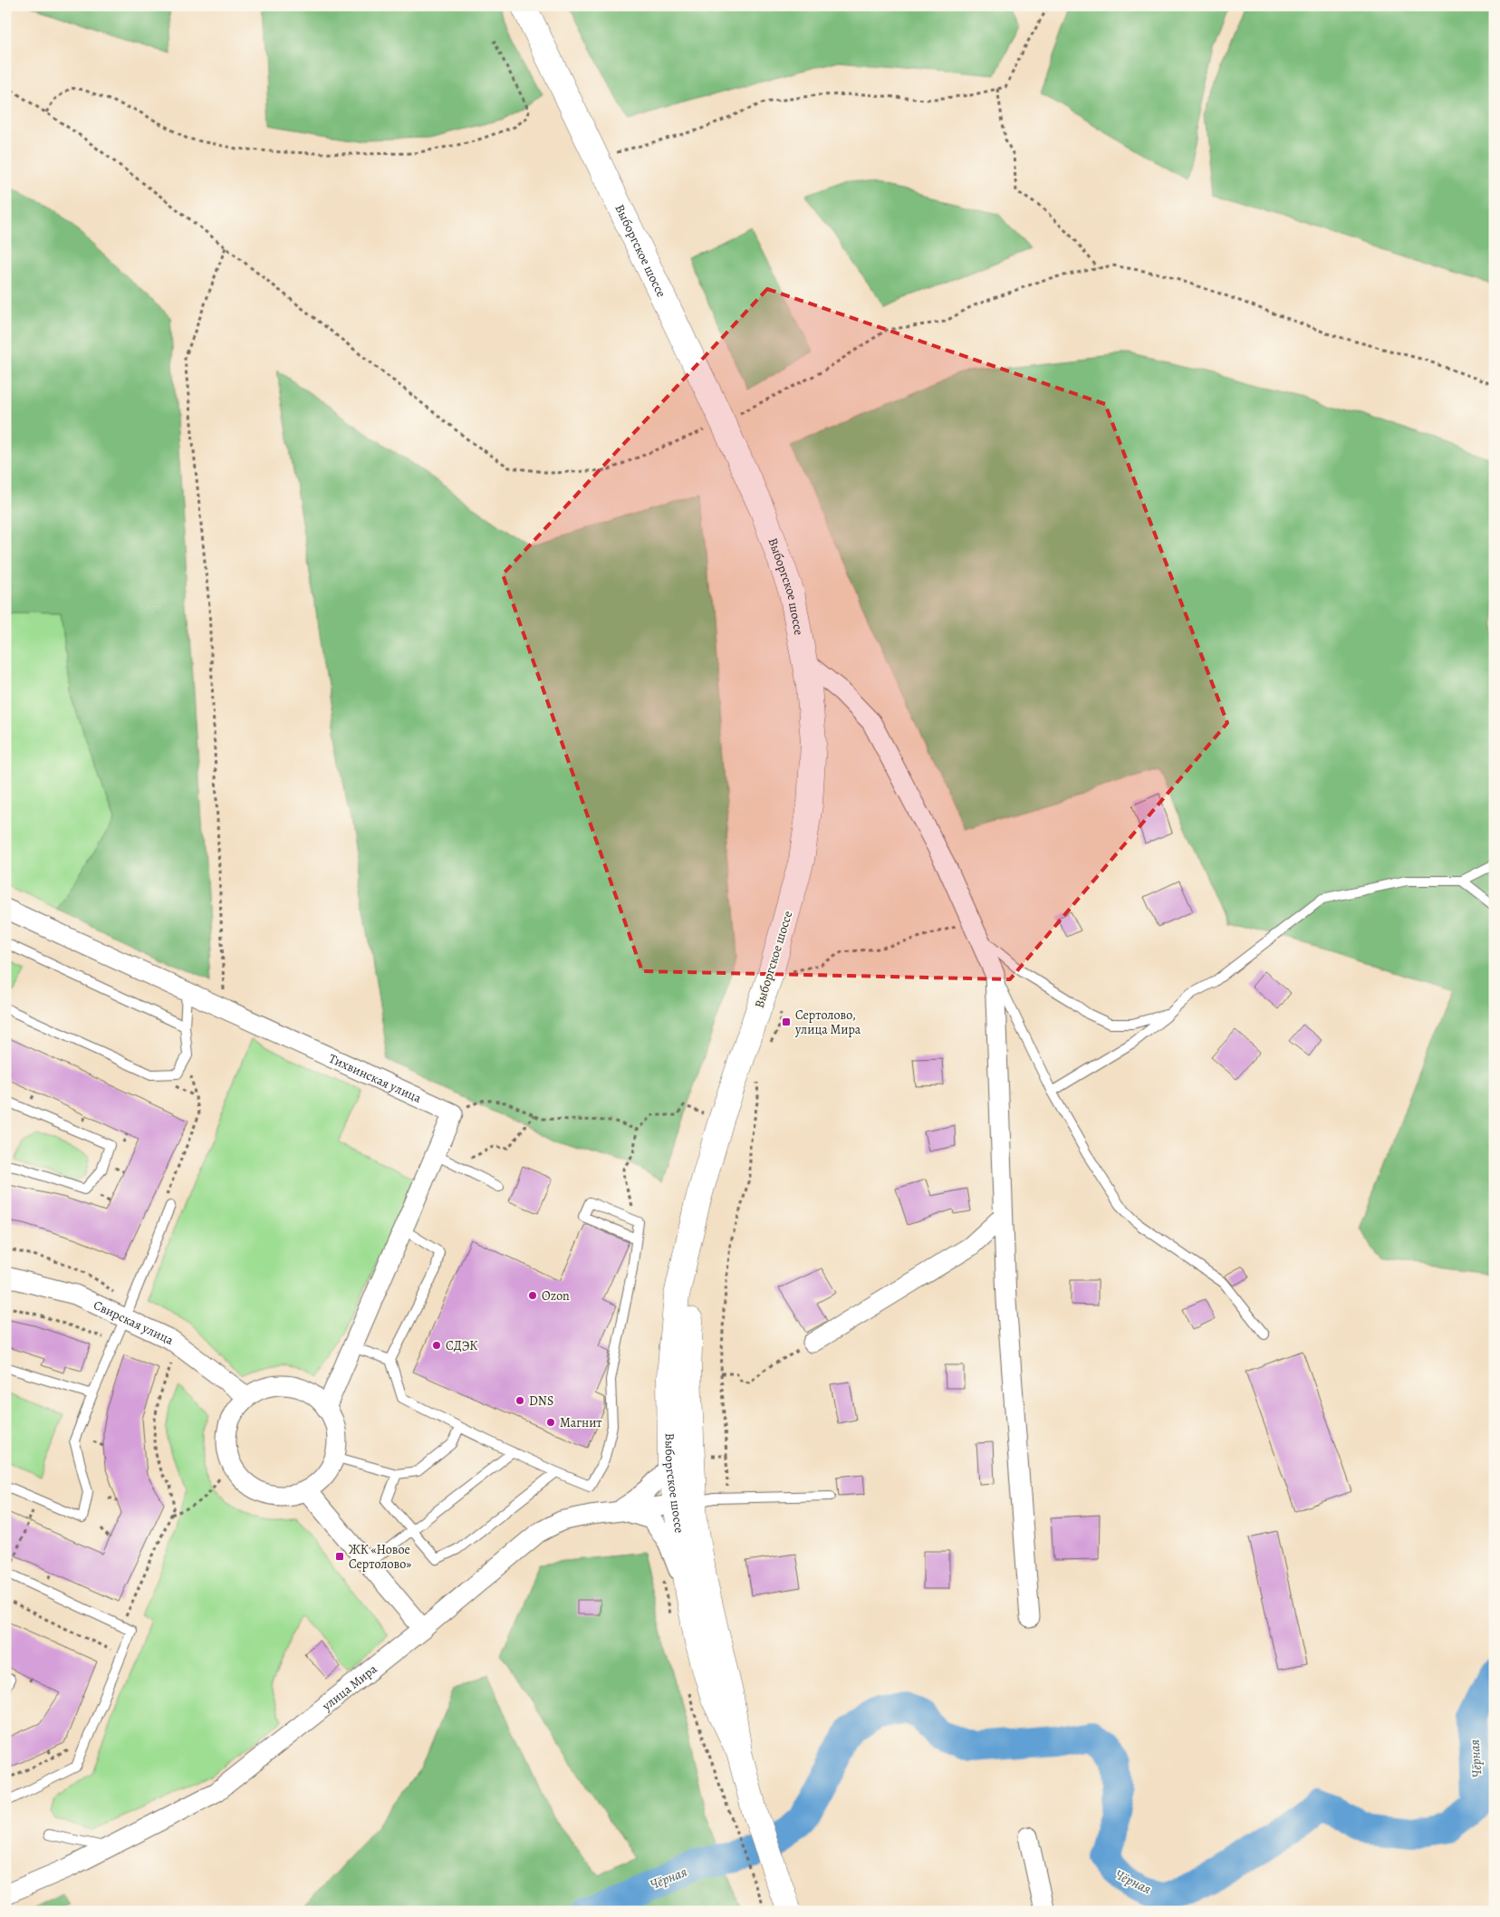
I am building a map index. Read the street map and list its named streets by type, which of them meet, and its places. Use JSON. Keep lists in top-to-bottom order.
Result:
{
  "streets": {
    "main road": ["Выборгское шоссе"],
    "street": ["Тихвинская улица", "Свирская улица", "улица Мира"]
  },
  "crossings": [
    ["Выборгское шоссе", "улица Мира"]
  ],
  "water": ["Чёрная"],
  "places": {
    "transit": ["Сертолово, улица Мира", "ЖК «Новое Сертолово»"],
    "other": [
      "Ozon",
      "СДЭК",
      "DNS",
      "Магнит"
    ]
  }
}
